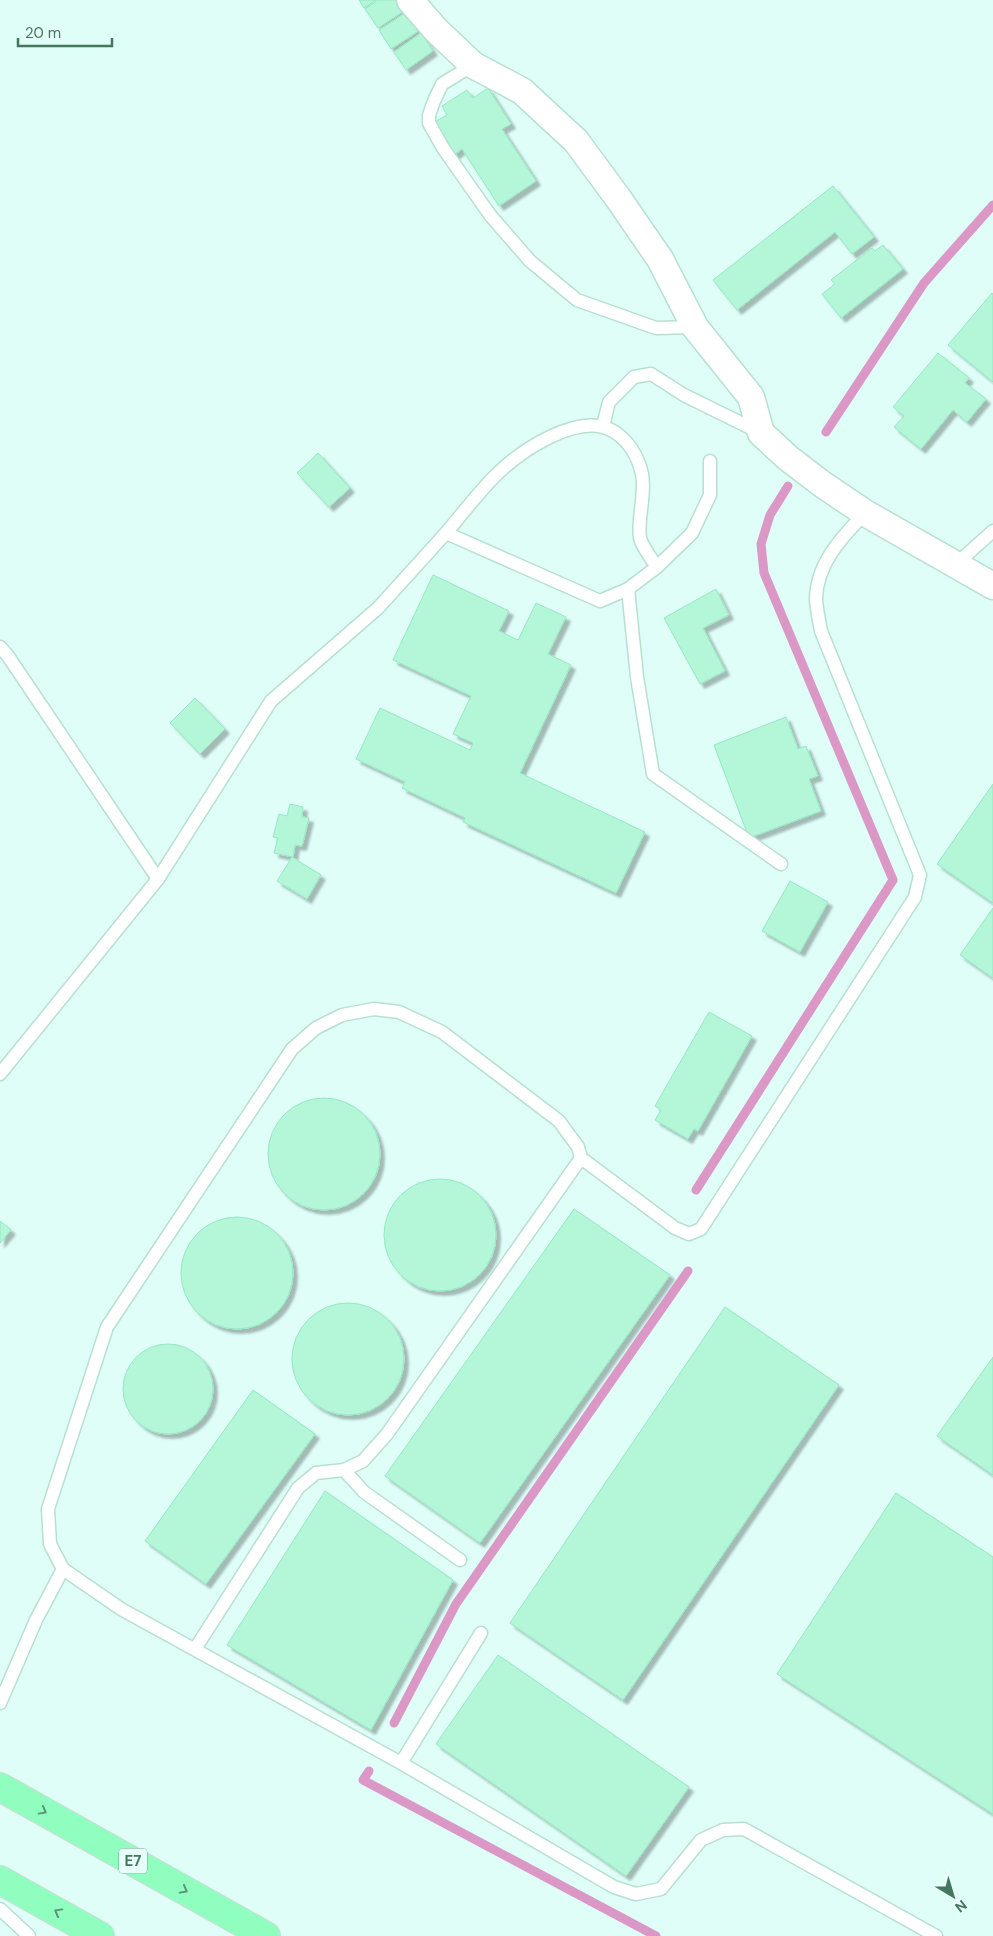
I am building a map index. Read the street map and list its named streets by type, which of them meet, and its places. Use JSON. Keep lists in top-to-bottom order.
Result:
{
  "streets": {
    "highway": ["E7"]
  },
  "scale_bar": "20 m",
  "north": "bottom right"
}
